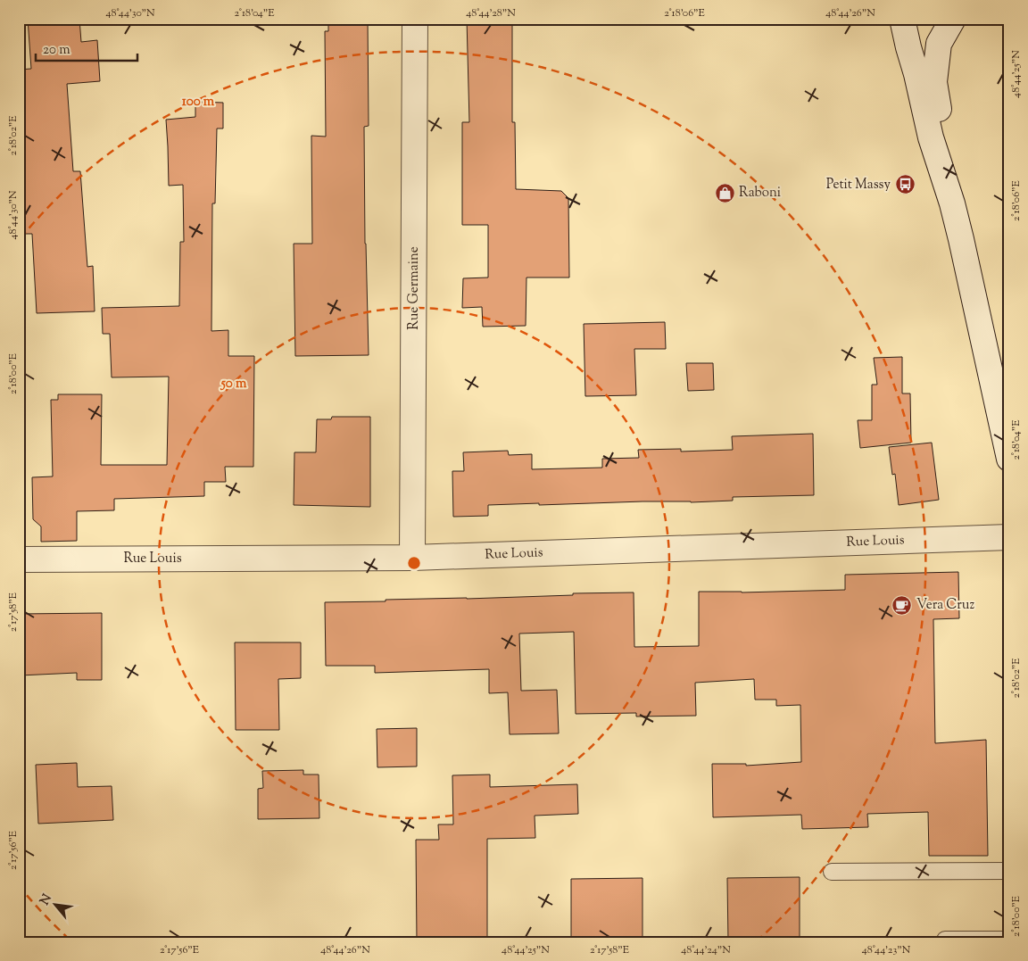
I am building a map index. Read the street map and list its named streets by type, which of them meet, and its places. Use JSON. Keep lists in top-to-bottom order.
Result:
{
  "streets": {
    "street": ["Rue Germaine", "Rue Louis"]
  },
  "crossings": [
    ["Rue Germaine", "Rue Louis"]
  ],
  "places": {
    "bus stop": ["Petit Massy"],
    "shop": ["Raboni"],
    "cafe": ["Vera Cruz"]
  },
  "scale_bar": "20 m",
  "north": "top left",
  "coordinates": [
    "48°44'30\"N",
    "2°18'04\"E",
    "48°44'28\"N",
    "2°18'06\"E",
    "48°44'26\"N",
    "48°44'25\"N",
    "2°18'02\"E",
    "2°18'00\"E",
    "2°17'58\"E",
    "2°17'56\"E",
    "48°44'24\"N",
    "48°44'23\"N"
  ],
  "rings": ["100 m", "50 m"]
}
